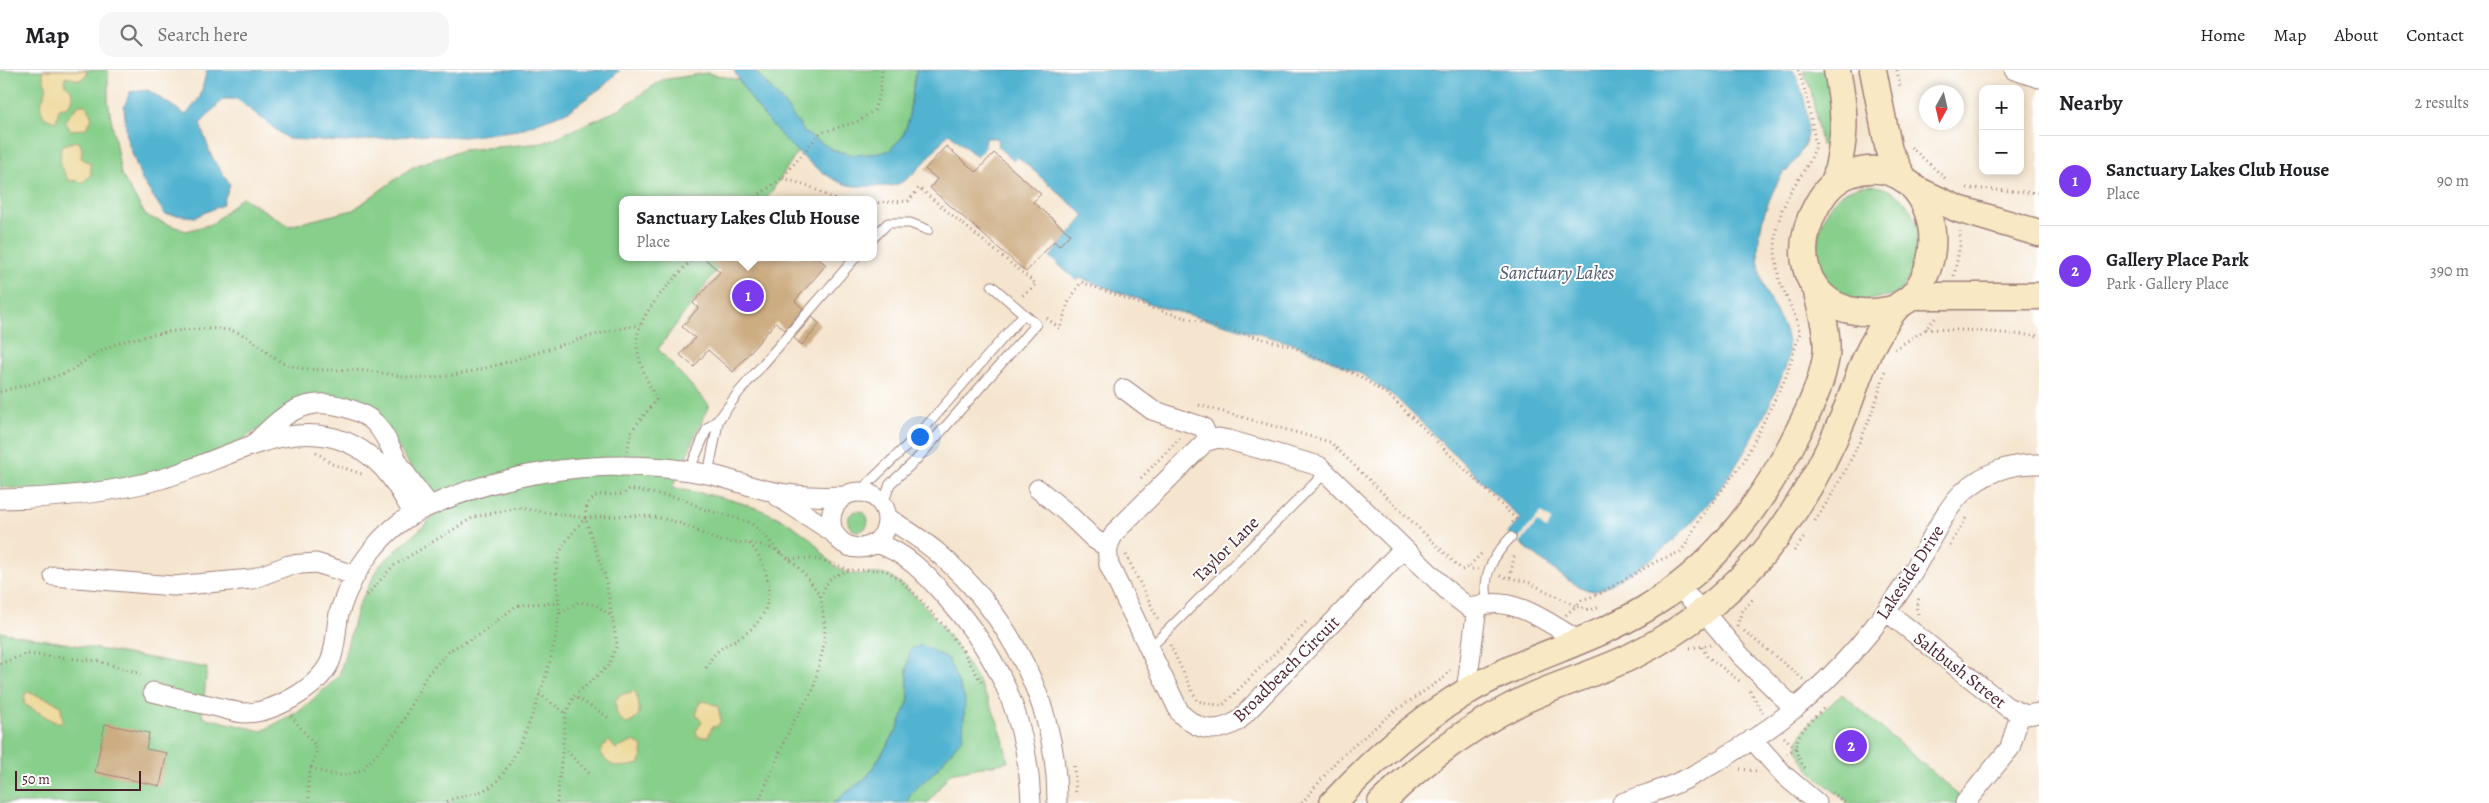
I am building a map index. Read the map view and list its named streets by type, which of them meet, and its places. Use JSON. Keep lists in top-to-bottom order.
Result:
{
  "streets": {
    "street": ["Lakeside Drive", "Broadbeach Circuit", "Saltbush Street"],
    "lane": ["Taylor Lane"]
  },
  "crossings": [
    ["Taylor Lane", "Broadbeach Circuit"],
    ["Lakeside Drive", "Saltbush Street"]
  ],
  "water": ["Sanctuary Lakes"],
  "scale_bar": "50 m",
  "north": "bottom",
  "page": {
    "header": "Map",
    "search": "Search here",
    "nav": [
      "Home",
      "Map",
      "About",
      "Contact"
    ],
    "heading": ["Nearby", "2 results"],
    "map_buttons": ["+", "−"],
    "list": [
      {
        "mark": "1",
        "name": "Sanctuary Lakes Club House",
        "note": "Place",
        "value": "90 m"
      },
      {
        "mark": "2",
        "name": "Gallery Place Park",
        "note": "Park · Gallery Place",
        "value": "390 m"
      }
    ],
    "popup": ["Sanctuary Lakes Club House", "Place"],
    "pins": ["1", "2"],
    "scale": "50 m"
  }
}
